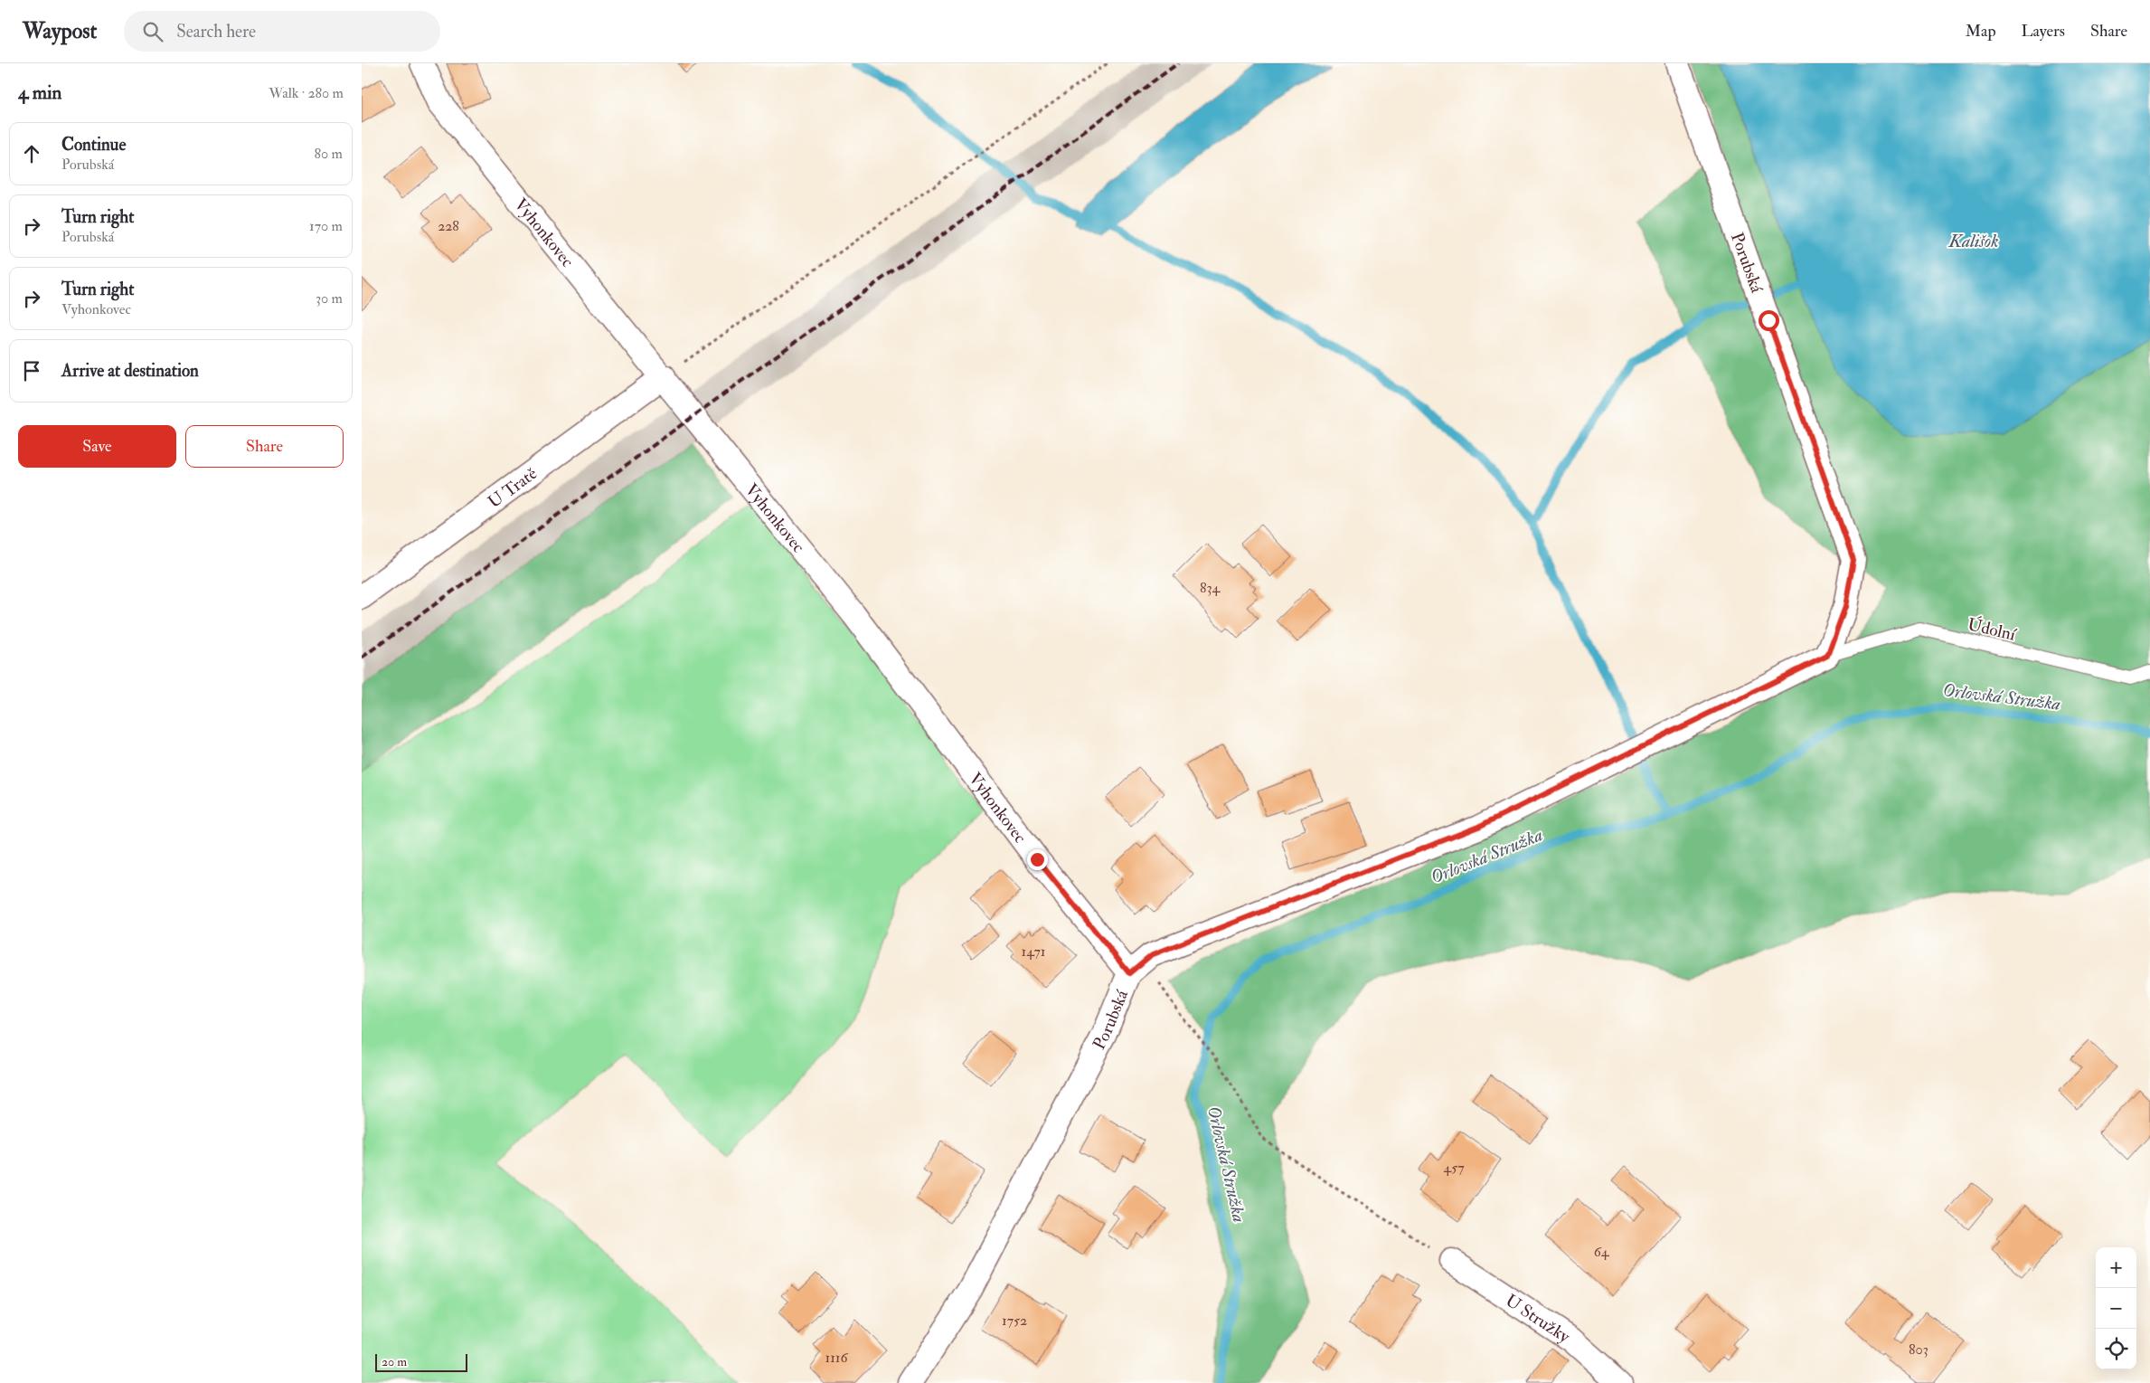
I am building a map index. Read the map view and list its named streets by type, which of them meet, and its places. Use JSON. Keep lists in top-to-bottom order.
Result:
{
  "streets": {
    "street": [
      "Vyhonkovec",
      "Porubská",
      "U Tratě",
      "U Stružky"
    ],
    "lane": ["Údolní"]
  },
  "crossings": [
    ["Vyhonkovec", "Porubská"],
    ["Vyhonkovec", "U Tratě"],
    ["Porubská", "Údolní"]
  ],
  "water": ["Kališok", "Orlovská Stružka"],
  "house_numbers": [
    "228",
    "834",
    "1471",
    "457",
    "64",
    "1752",
    "803",
    "1116"
  ],
  "scale_bar": "20 m",
  "page": {
    "header": "Waypost",
    "search": "Search here",
    "nav": ["Map", "Layers", "Share"],
    "heading": ["4 min", "Walk · 280 m"],
    "list": [
      ["Continue", "Porubská", "80 m"],
      ["Turn right", "Porubská", "170 m"],
      ["Turn right", "Vyhonkovec", "30 m"],
      "Arrive at destination"
    ],
    "buttons": ["Save", "Share"],
    "map_buttons": ["+", "−"],
    "scale": "20 m"
  }
}
